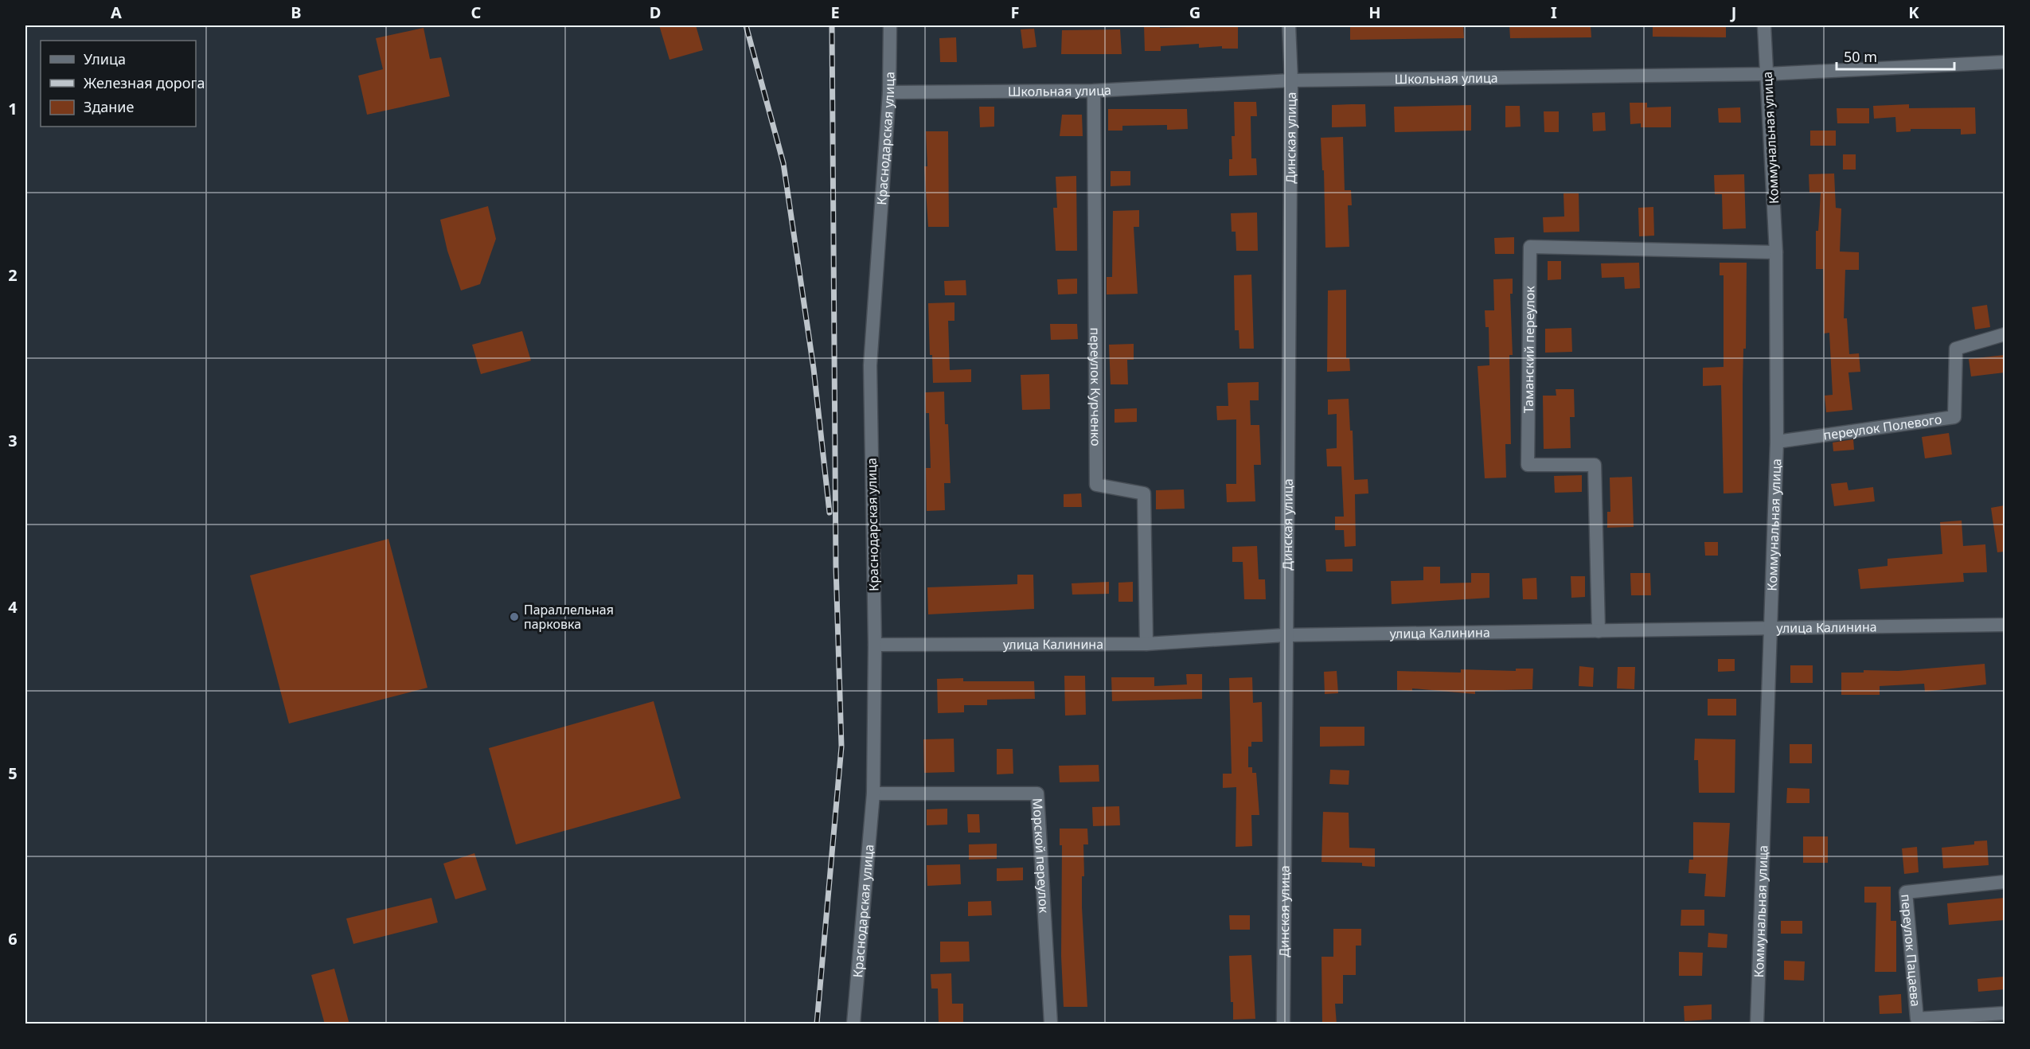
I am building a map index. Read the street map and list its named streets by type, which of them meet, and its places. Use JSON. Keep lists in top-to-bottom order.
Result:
{
  "streets": {
    "street": [
      "Школьная улица",
      "Динская улица",
      "Коммунальная улица",
      "Краснодарская улица",
      "Таманский переулок",
      "переулок Курченко",
      "переулок Полевого",
      "улица Калинина",
      "Морской переулок",
      "переулок Пацаева"
    ]
  },
  "crossings": [
    ["Школьная улица", "Динская улица"],
    ["Школьная улица", "Коммунальная улица"],
    ["Школьная улица", "Краснодарская улица"],
    ["Школьная улица", "переулок Курченко"],
    ["Динская улица", "улица Калинина"],
    ["Коммунальная улица", "Таманский переулок"],
    ["Коммунальная улица", "переулок Полевого"],
    ["Коммунальная улица", "улица Калинина"],
    ["Краснодарская улица", "улица Калинина"],
    ["Краснодарская улица", "Морской переулок"],
    ["Таманский переулок", "улица Калинина"],
    ["переулок Курченко", "улица Калинина"]
  ],
  "places": ["Параллельная парковка"],
  "legend": ["Улица", "Железная дорога", "Здание"],
  "scale_bar": "50 m",
  "grid": {
    "columns": [
      "A",
      "B",
      "C",
      "D",
      "E",
      "F",
      "G",
      "H",
      "I",
      "J",
      "K"
    ],
    "rows": [
      "1",
      "2",
      "3",
      "4",
      "5",
      "6"
    ]
  }
}
